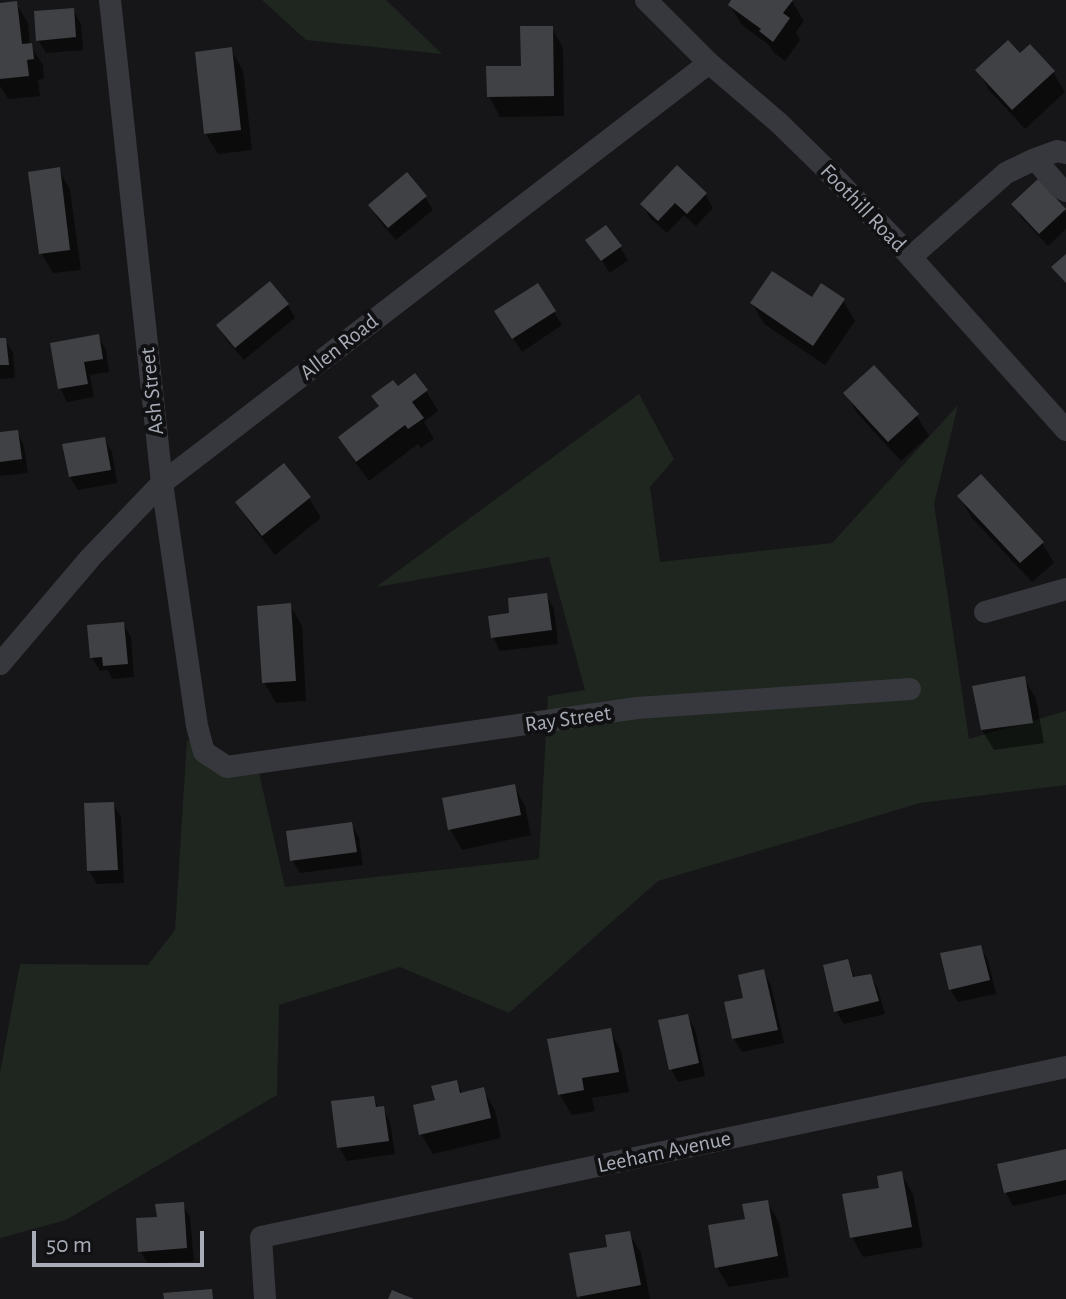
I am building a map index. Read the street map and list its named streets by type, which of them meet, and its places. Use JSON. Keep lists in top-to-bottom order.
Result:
{
  "streets": {
    "street": [
      "Foothill Road",
      "Allen Road",
      "Ash Street",
      "Ray Street",
      "Leeham Avenue"
    ]
  },
  "crossings": [
    ["Foothill Road", "Allen Road"],
    ["Allen Road", "Ash Street"],
    ["Ash Street", "Ray Street"]
  ],
  "scale_bar": "50 m"
}
